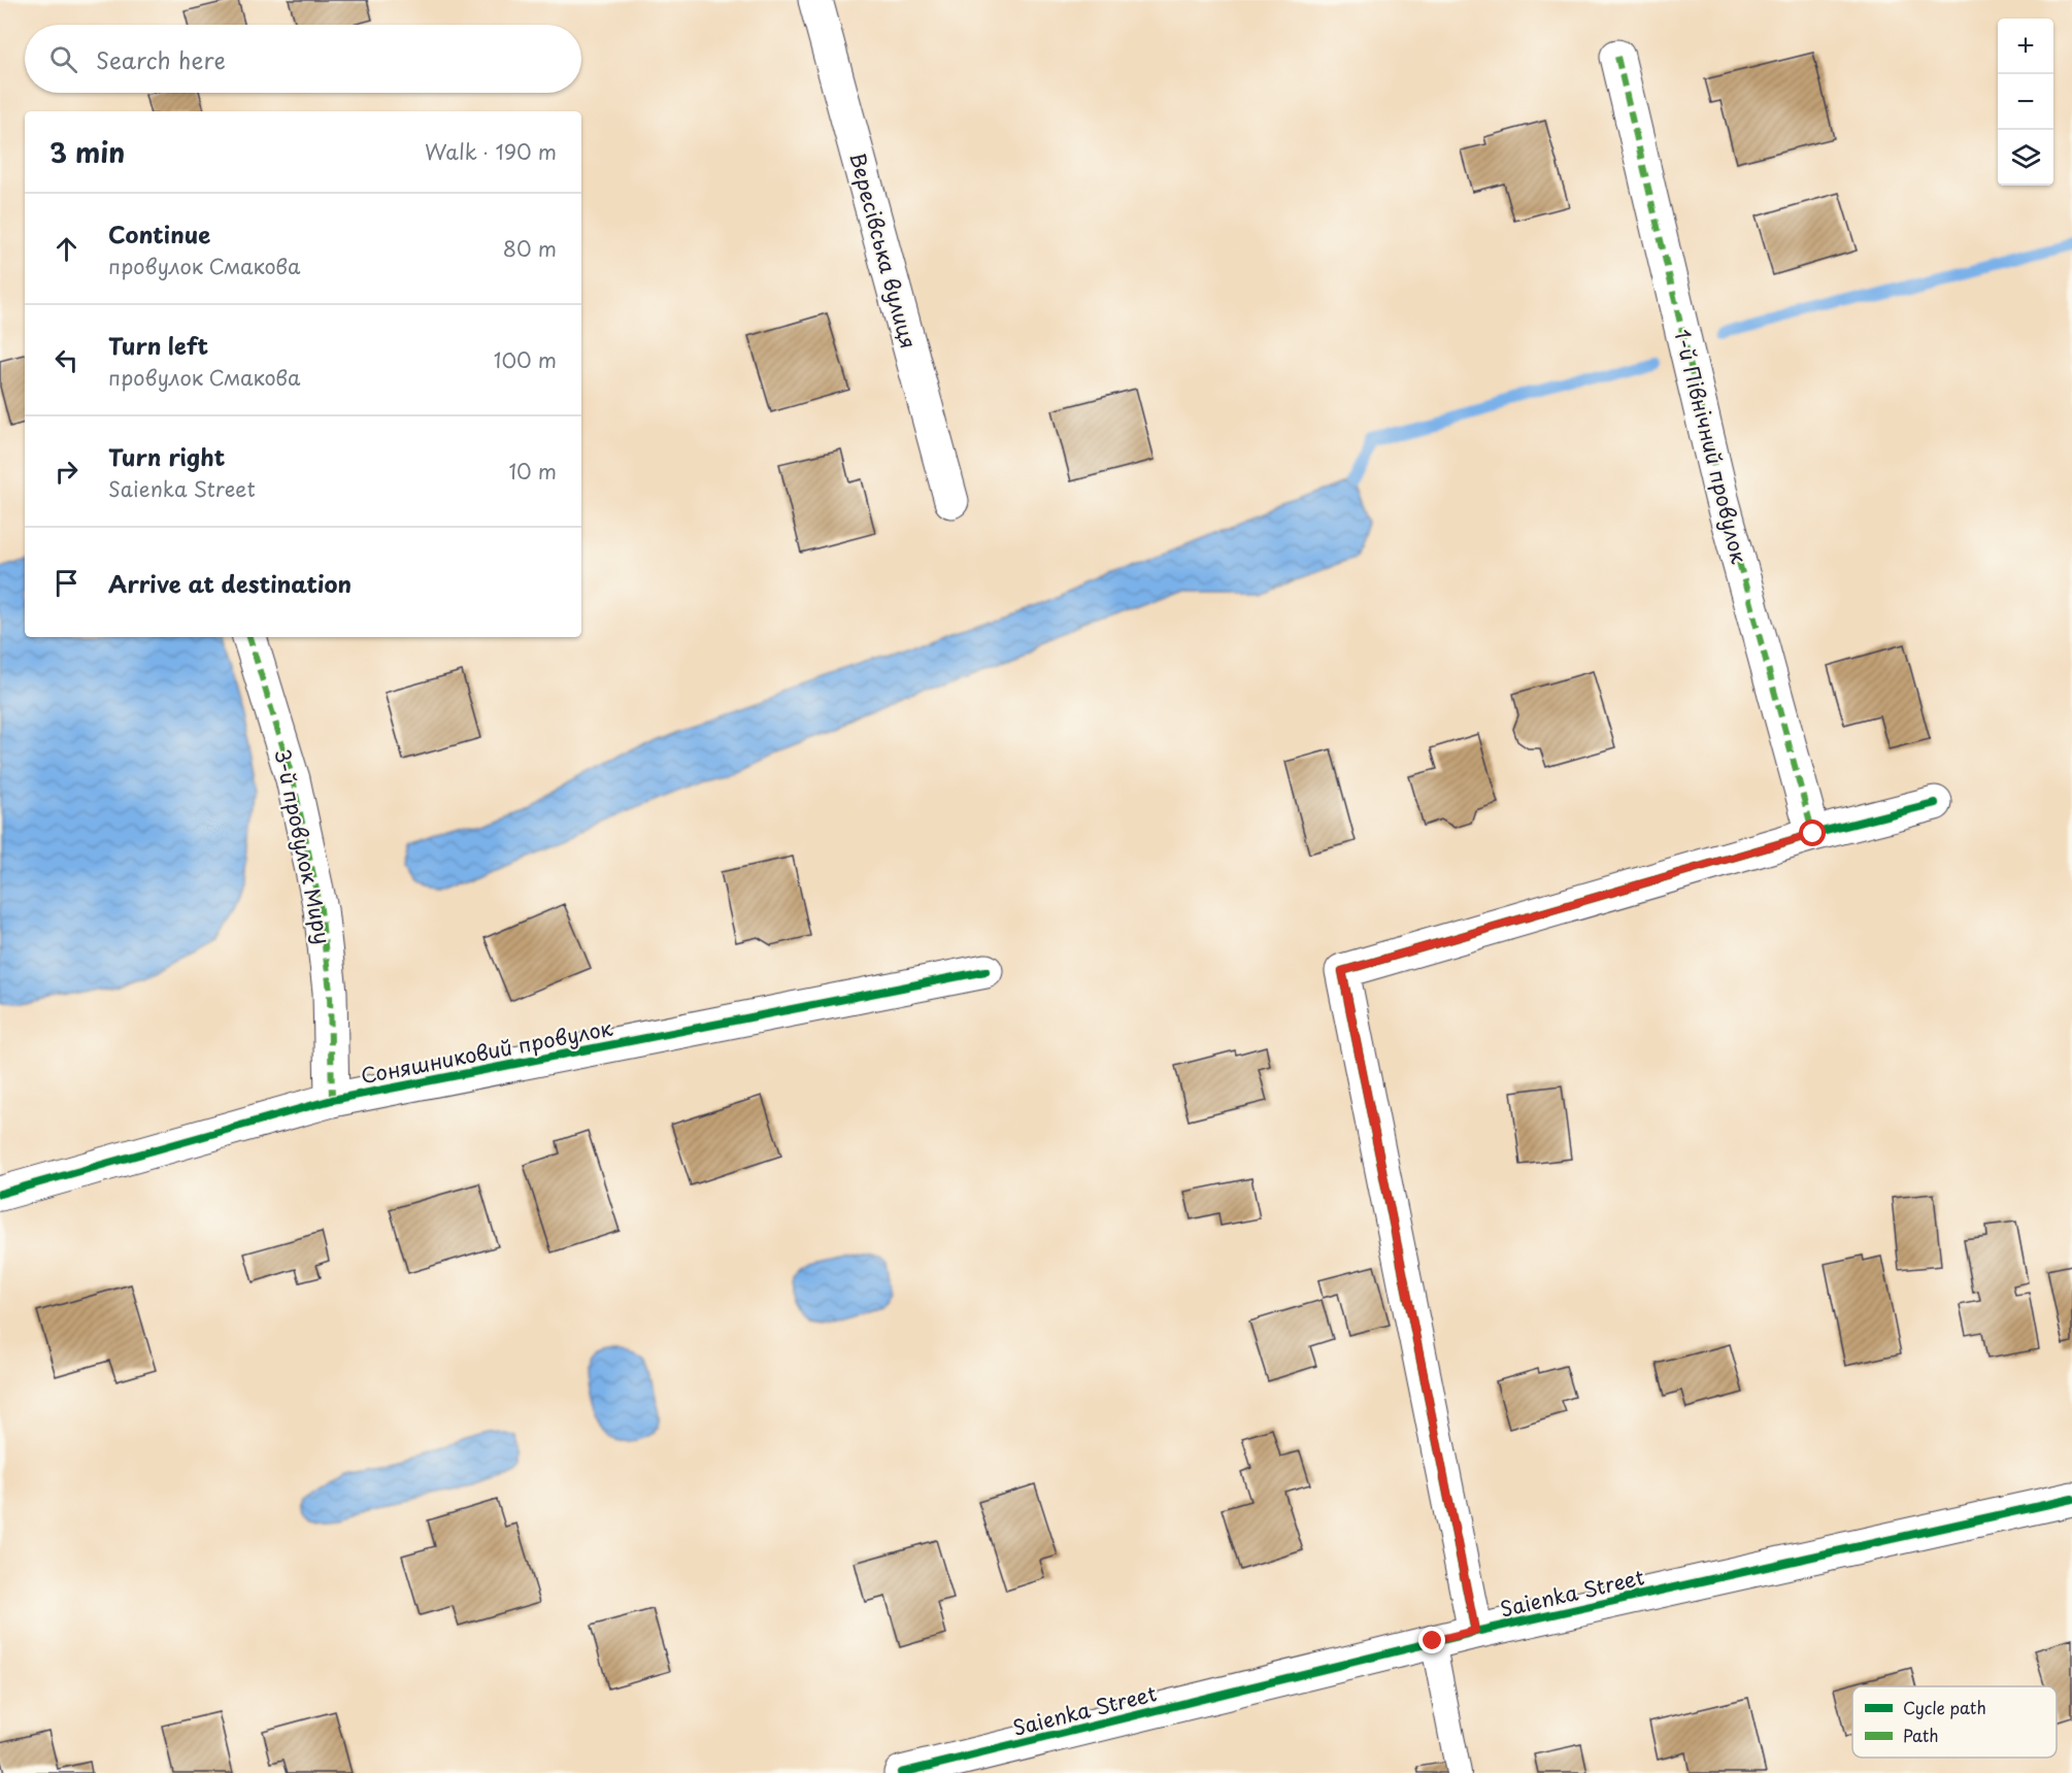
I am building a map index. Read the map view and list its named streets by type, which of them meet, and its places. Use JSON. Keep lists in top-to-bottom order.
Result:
{
  "streets": {
    "street": [
      "Вересівська вулиця",
      "1-й Північний провулок",
      "3-й провулок Миру",
      "Соняшниковий провулок",
      "Saienka Street"
    ]
  },
  "crossings": [
    ["3-й провулок Миру", "Соняшниковий провулок"]
  ],
  "legend": ["Cycle path", "Path"],
  "page": {
    "map_buttons": ["+", "−"],
    "search": "Search here",
    "heading": ["3 min", "Walk · 190 m"],
    "list": [
      ["Continue", "провулок Смакова", "80 m"],
      ["Turn left", "провулок Смакова", "100 m"],
      ["Turn right", "Saienka Street", "10 m"],
      "Arrive at destination"
    ]
  }
}
